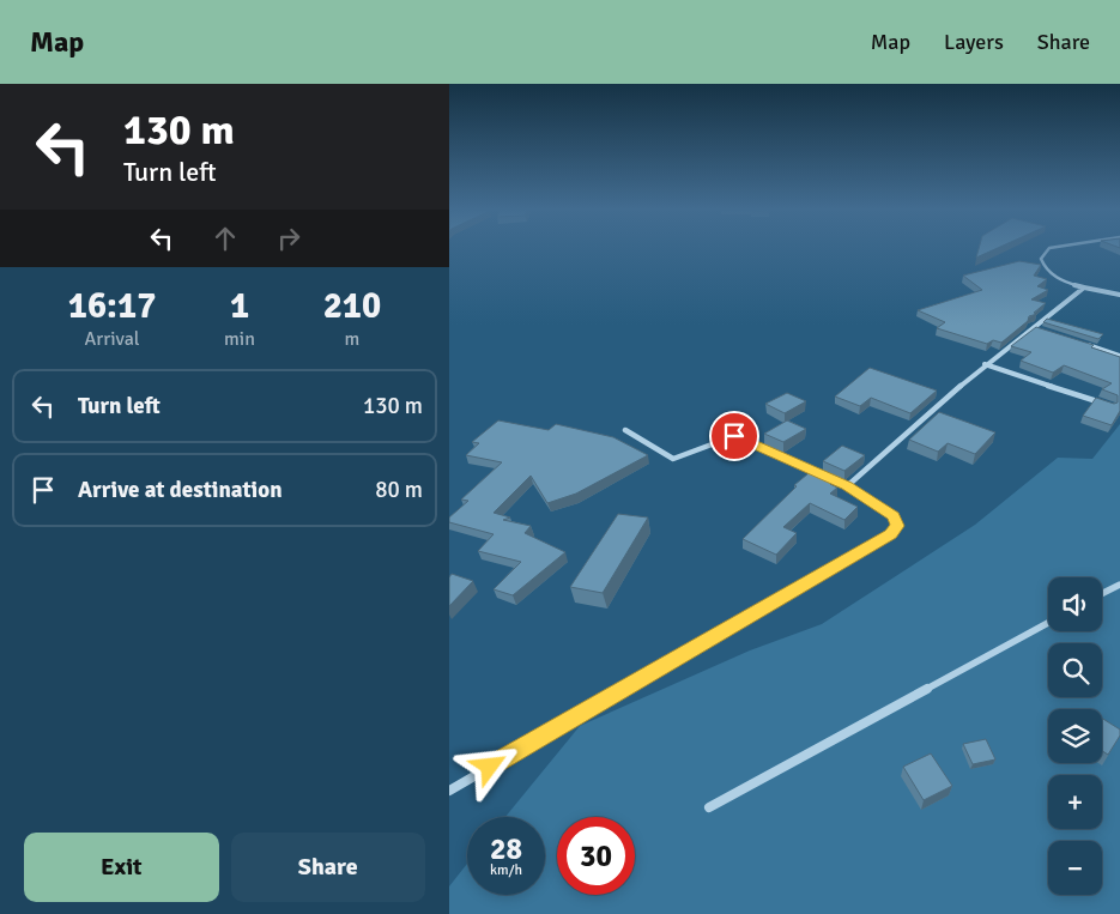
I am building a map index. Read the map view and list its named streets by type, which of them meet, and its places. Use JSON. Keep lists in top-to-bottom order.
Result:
{
  "page": {
    "header": "Map",
    "nav": ["Map", "Layers", "Share"],
    "turn": ["130 m", "Turn left"],
    "eta": [
      "16:17",
      "Arrival",
      "1",
      "min",
      "210",
      "m"
    ],
    "list": [
      {
        "name": "Turn left",
        "value": "130 m"
      },
      {
        "name": "Arrive at destination",
        "value": "80 m"
      }
    ],
    "map_buttons": ["+", "−"],
    "speed": "28 km/h",
    "limit": "30",
    "buttons": ["Exit", "Share"]
  }
}
